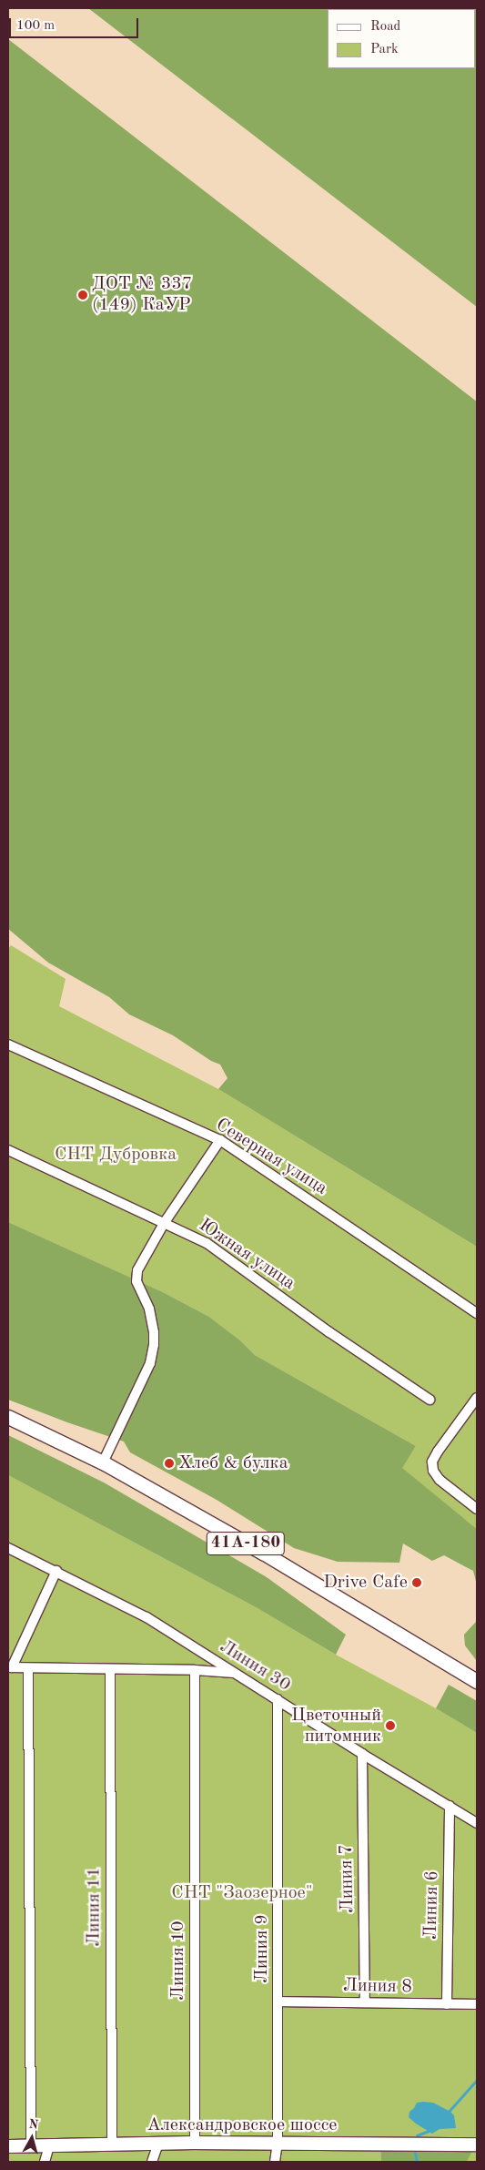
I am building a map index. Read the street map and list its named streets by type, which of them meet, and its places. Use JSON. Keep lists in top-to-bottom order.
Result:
{
  "streets": {
    "main road": ["41А-180"],
    "street": [
      "Северная улица",
      "Южная улица",
      "Линия 30",
      "Линия 7",
      "Линия 6",
      "Линия 11",
      "Линия 9",
      "Линия 10",
      "Линия 8",
      "Александровское шоссе"
    ]
  },
  "crossings": [
    ["Линия 30", "Линия 7"],
    ["Линия 30", "Линия 6"],
    ["Линия 30", "Линия 9"],
    ["Линия 7", "Линия 8"],
    ["Линия 6", "Линия 8"],
    ["Линия 11", "Александровское шоссе"],
    ["Линия 9", "Линия 8"],
    ["Линия 9", "Александровское шоссе"],
    ["Линия 10", "Александровское шоссе"]
  ],
  "parks": ["СНТ Дубровка", "СНТ \"Заозерное\""],
  "places": [
    "ДОТ № 337 (149) КаУР",
    "Хлеб & булка",
    "Drive Cafe",
    "Цветочный питомник"
  ],
  "legend": ["Road", "Park"],
  "scale_bar": "100 m",
  "north": "top"
}
